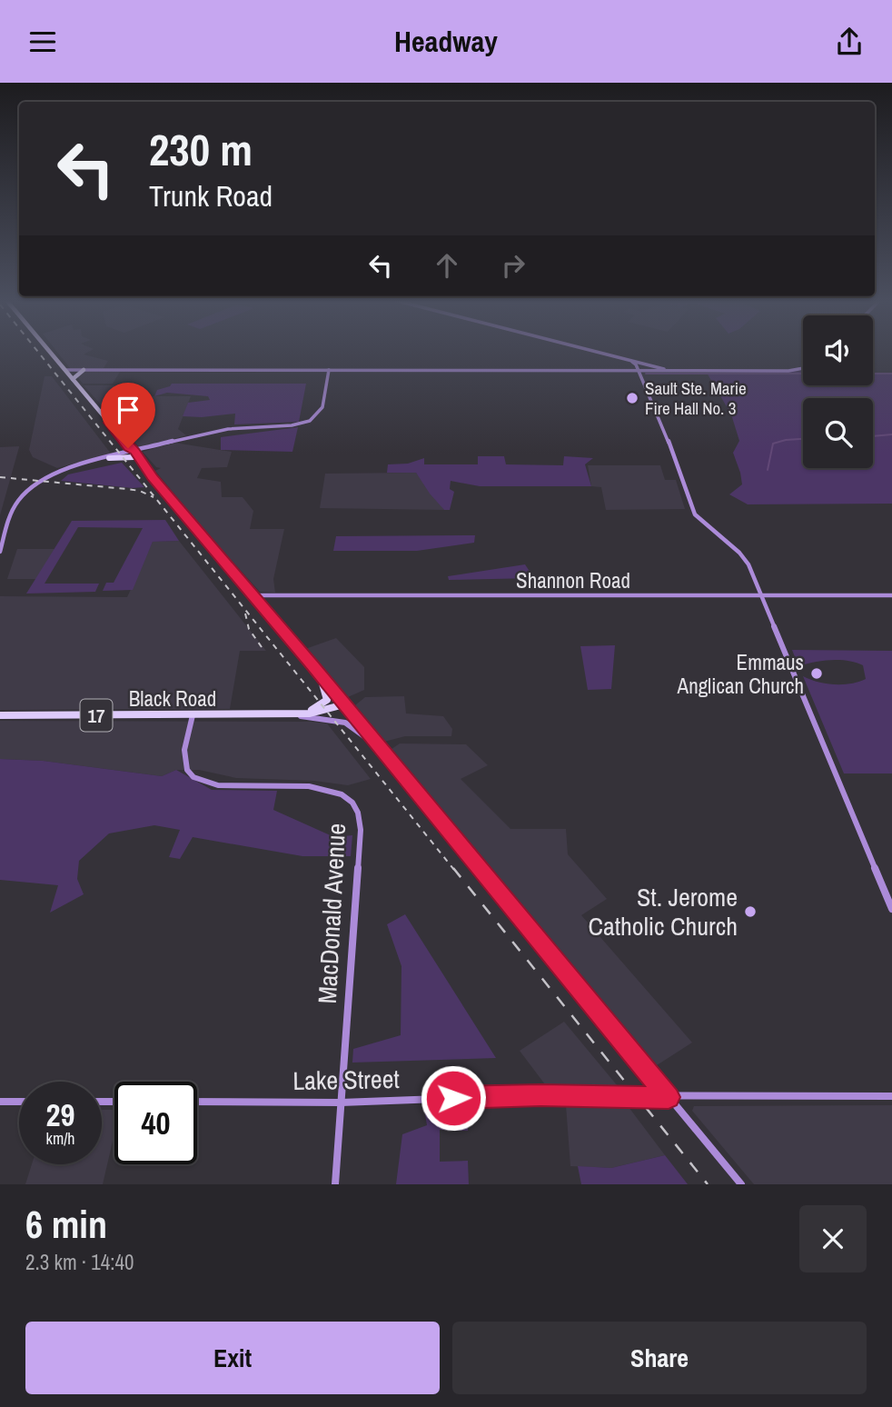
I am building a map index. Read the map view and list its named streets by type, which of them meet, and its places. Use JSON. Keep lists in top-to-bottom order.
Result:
{
  "streets": {
    "highway": ["Black Road", "17"],
    "main road": ["Shannon Road", "MacDonald Avenue", "Lake Street"]
  },
  "crossings": [
    ["Black Road", "MacDonald Avenue"],
    ["MacDonald Avenue", "Lake Street"]
  ],
  "places": ["Sault Ste. Marie Fire Hall No. 3", "Emmaus Anglican Church", "St. Jerome Catholic Church"],
  "page": {
    "header": "Headway",
    "turn": ["230 m", "Trunk Road"],
    "speed": "29 km/h",
    "limit": "40",
    "heading": ["6 min", "2.3 km · 14:40"],
    "buttons": ["Exit", "Share"]
  }
}
